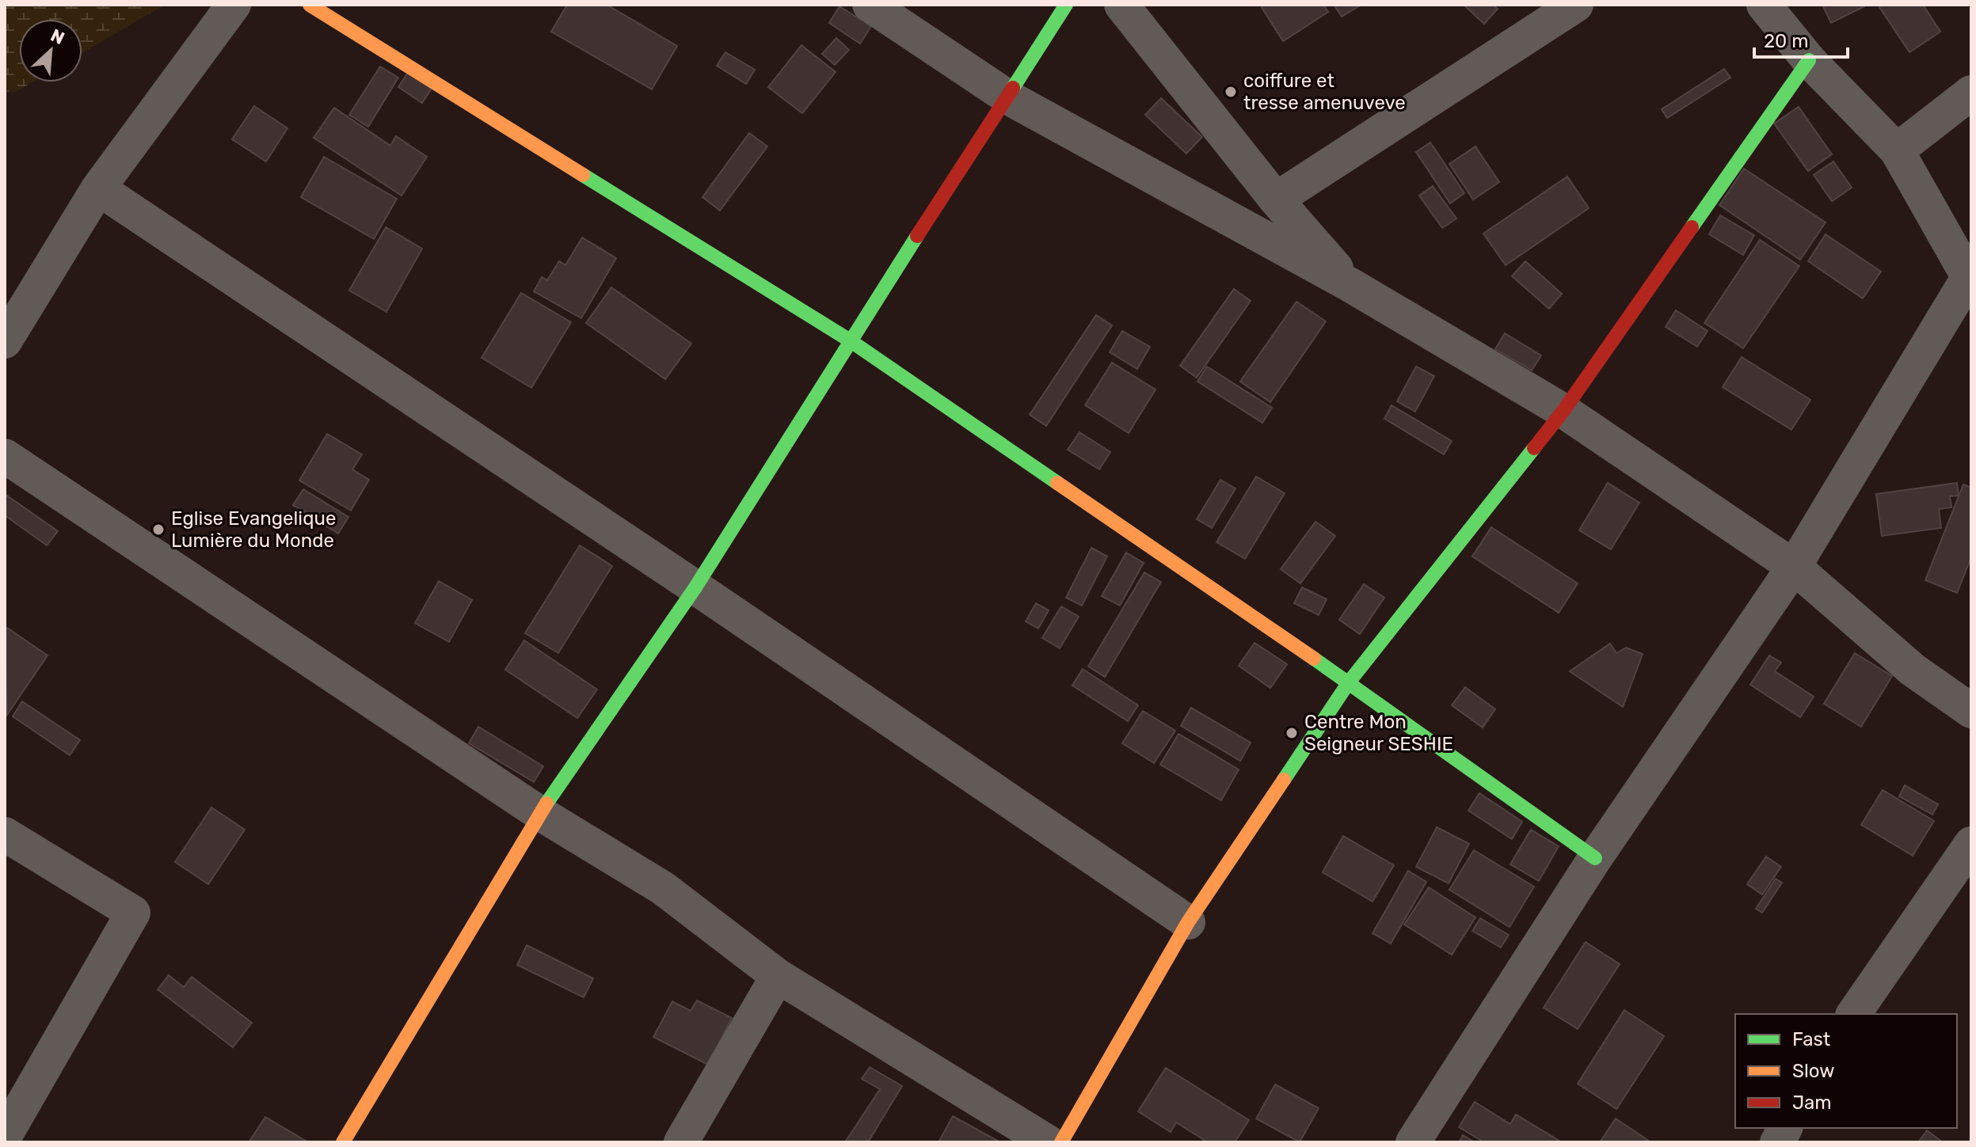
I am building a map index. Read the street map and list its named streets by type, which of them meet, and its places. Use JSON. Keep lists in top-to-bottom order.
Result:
{
  "places": ["coiffure et tresse amenuveve", "Eglise Evangelique Lumière du Monde", "Centre Mon Seigneur SESHIE"],
  "legend": ["Fast", "Slow", "Jam"],
  "scale_bar": "20 m",
  "north": "top right"
}
